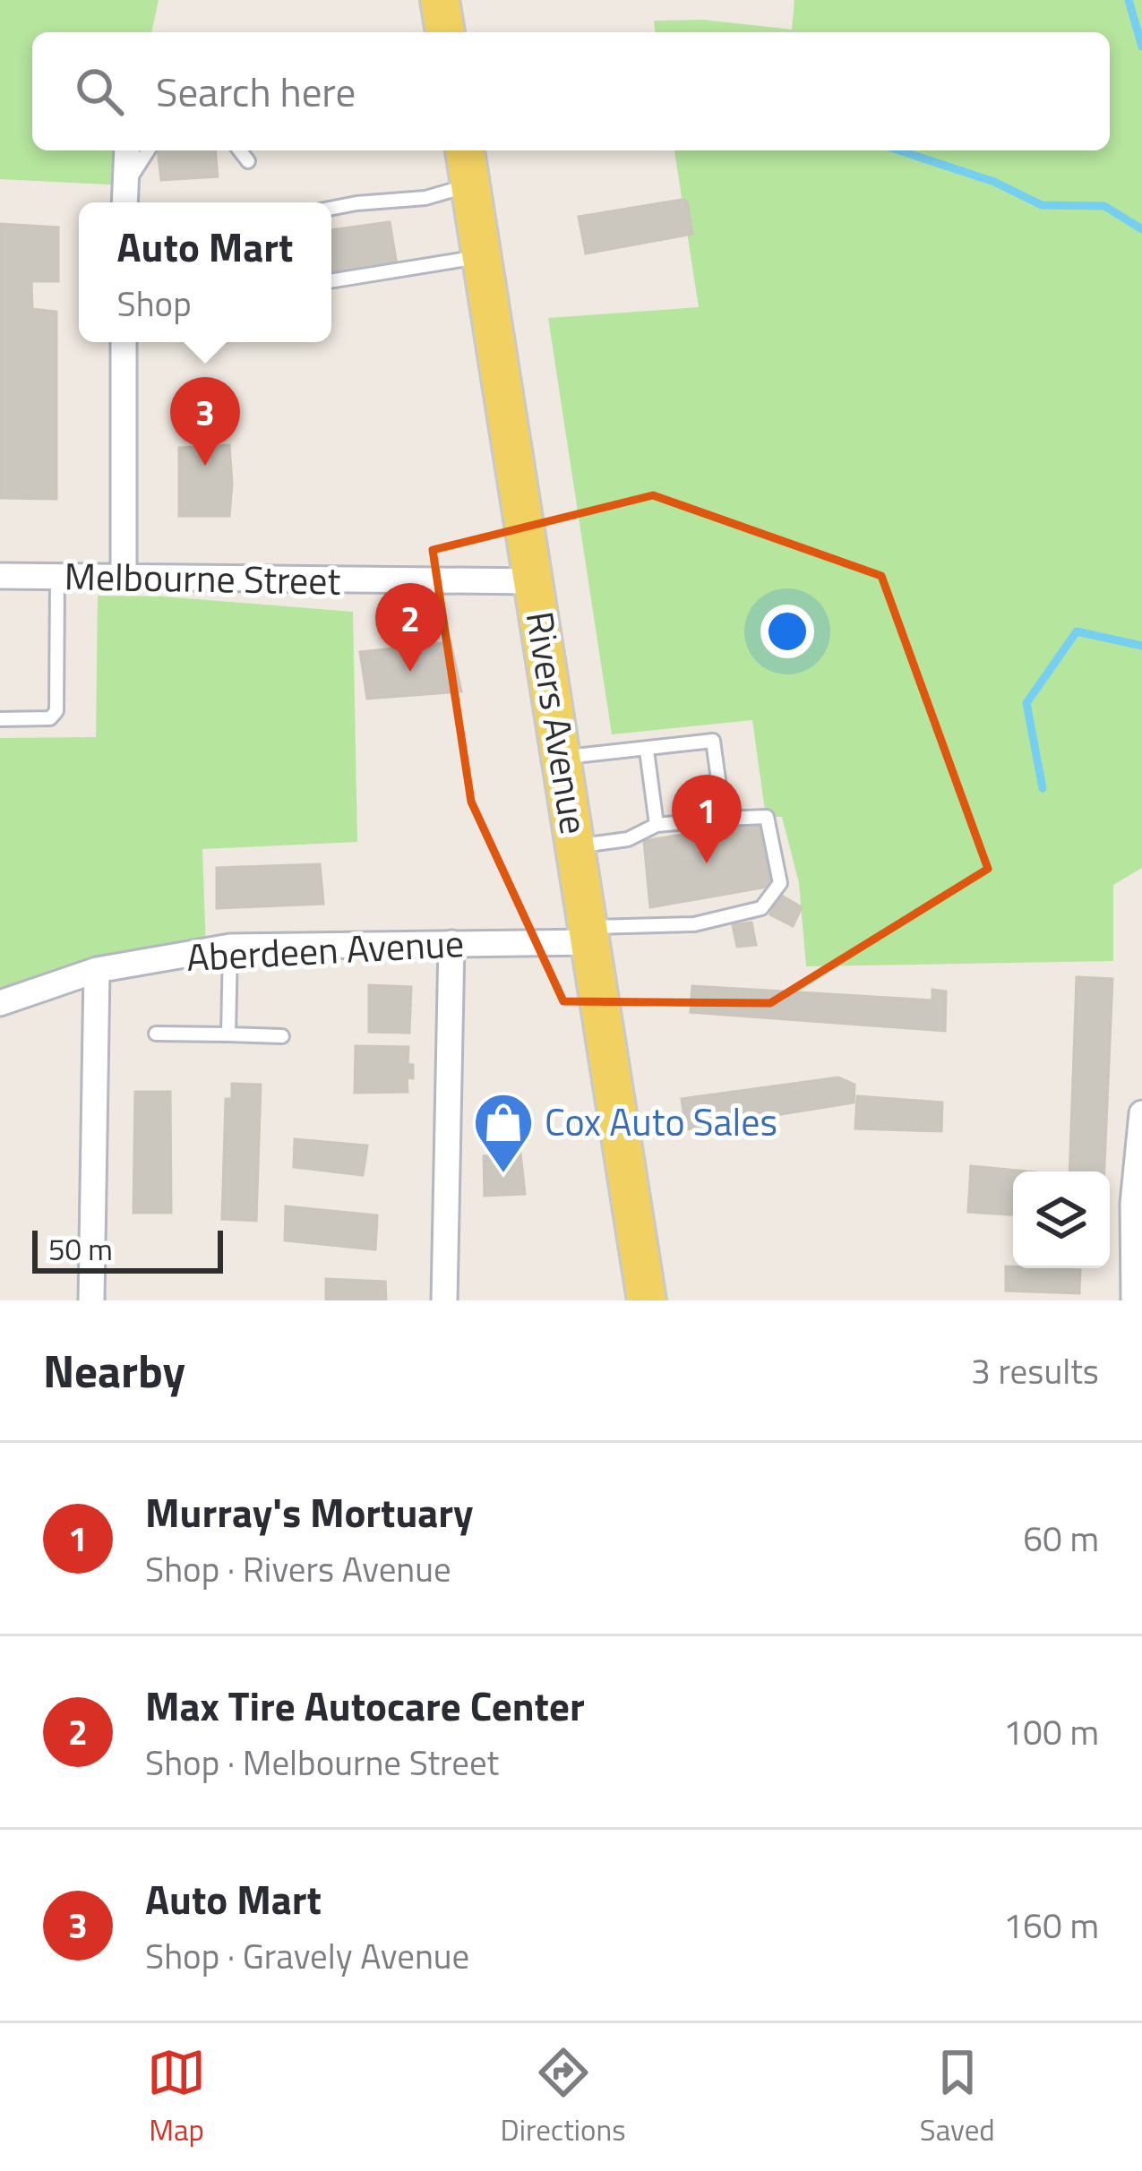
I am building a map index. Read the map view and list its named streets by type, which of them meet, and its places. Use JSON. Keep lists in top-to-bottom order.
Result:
{
  "streets": {
    "main road": ["Rivers Avenue"],
    "street": ["Melbourne Street", "Aberdeen Avenue"]
  },
  "crossings": [
    ["Melbourne Street", "Rivers Avenue"],
    ["Rivers Avenue", "Aberdeen Avenue"]
  ],
  "places": {
    "shop": ["Cox Auto Sales"]
  },
  "scale_bar": "50 m",
  "page": {
    "search": "Search here",
    "popup": ["Auto Mart", "Shop"],
    "pins": ["3", "2", "1"],
    "scale": "50 m",
    "heading": ["Nearby", "3 results"],
    "list": [
      {
        "mark": "1",
        "name": "Murray's Mortuary",
        "note": "Shop · Rivers Avenue",
        "value": "60 m"
      },
      {
        "mark": "2",
        "name": "Max Tire Autocare Center",
        "note": "Shop · Melbourne Street",
        "value": "100 m"
      },
      {
        "mark": "3",
        "name": "Auto Mart",
        "note": "Shop · Gravely Avenue",
        "value": "160 m"
      }
    ],
    "nav": ["Map", "Directions", "Saved"]
  }
}
